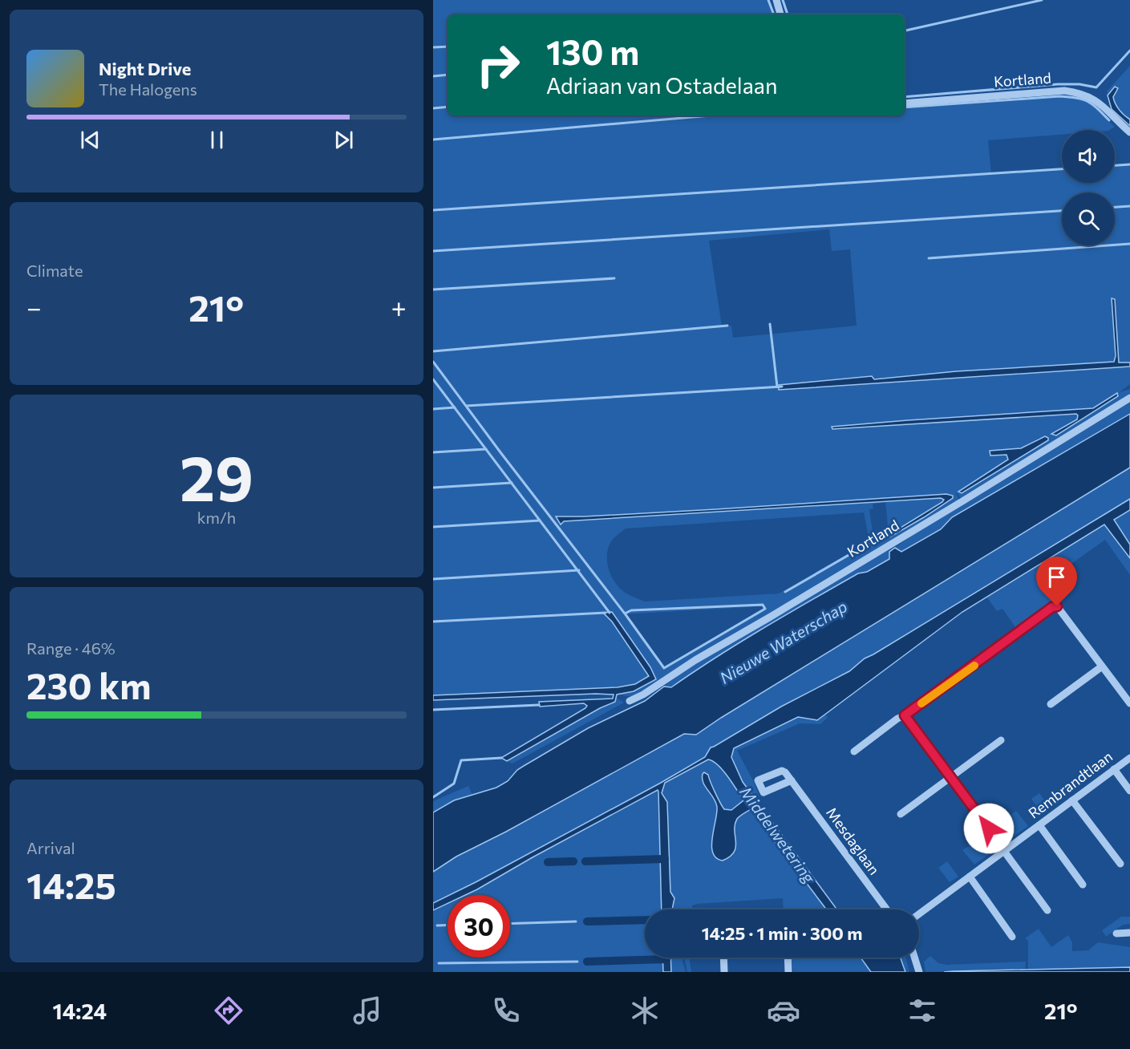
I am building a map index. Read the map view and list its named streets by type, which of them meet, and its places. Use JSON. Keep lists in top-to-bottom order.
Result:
{
  "streets": {
    "street": ["Kortland", "Rembrandtlaan", "Mesdaglaan"]
  },
  "water": ["Nieuwe Waterschap", "Middelwetering"],
  "page": {
    "turn": ["130 m", "Adriaan van Ostadelaan"],
    "song": ["Night Drive", "The Halogens"],
    "tile": [
      "Climate",
      ["29", "km/h"],
      ["Range · 46%", "230 km"],
      ["Arrival", "14:25"]
    ],
    "heat": ["−", "21°", "+"],
    "limit": "30",
    "trip": "14:25 · 1 min · 300 m",
    "tabs": ["14:24", "21°"]
  }
}
